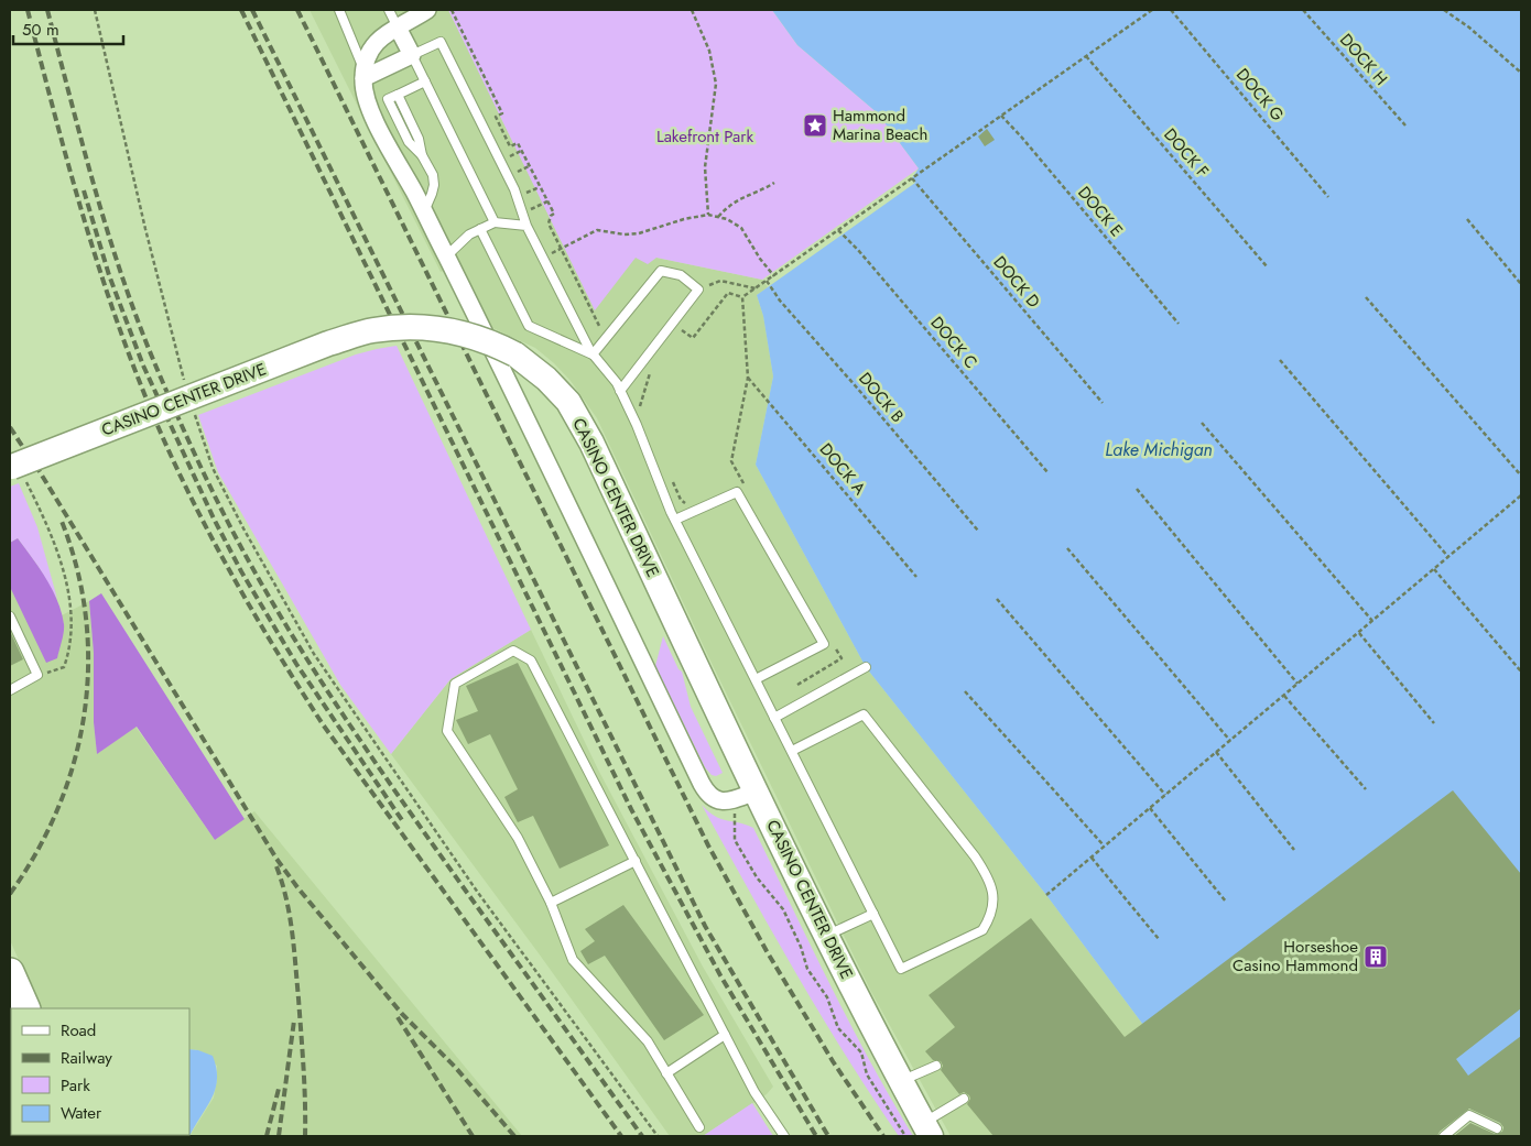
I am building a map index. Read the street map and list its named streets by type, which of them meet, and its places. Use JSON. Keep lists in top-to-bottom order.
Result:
{
  "streets": {
    "street": ["CASINO CENTER DRIVE"],
    "path": [
      "DOCK H",
      "DOCK G",
      "DOCK F",
      "DOCK E",
      "DOCK D",
      "DOCK C",
      "DOCK B",
      "DOCK A"
    ]
  },
  "water": ["Lake Michigan"],
  "parks": ["Lakefront Park"],
  "places": {
    "place": ["Hammond Marina Beach"],
    "building": ["Horseshoe Casino Hammond"]
  },
  "legend": [
    "Road",
    "Railway",
    "Park",
    "Water"
  ],
  "scale_bar": "50 m"
}
